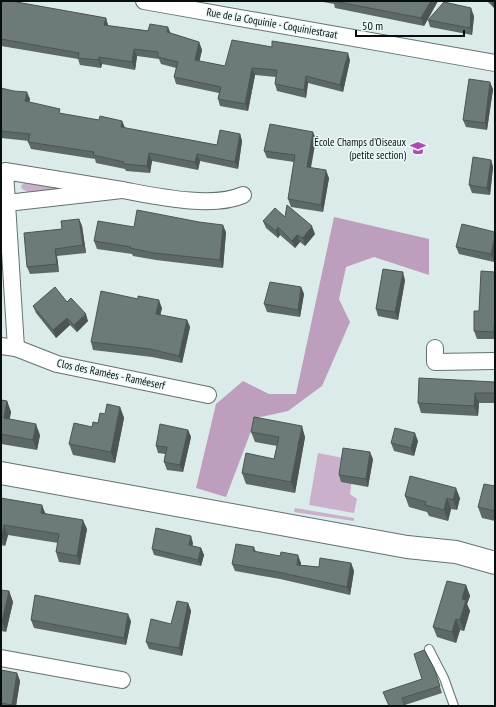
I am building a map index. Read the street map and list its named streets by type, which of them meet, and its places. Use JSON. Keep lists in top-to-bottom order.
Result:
{
  "streets": {
    "street": ["Rue de la Coquinie - Coquiniestraat", "Clos des Ramées - Raméeserf"]
  },
  "places": {
    "school or university": ["École Champs d'Oiseaux (petite section)"]
  },
  "scale_bar": "50 m"
}
